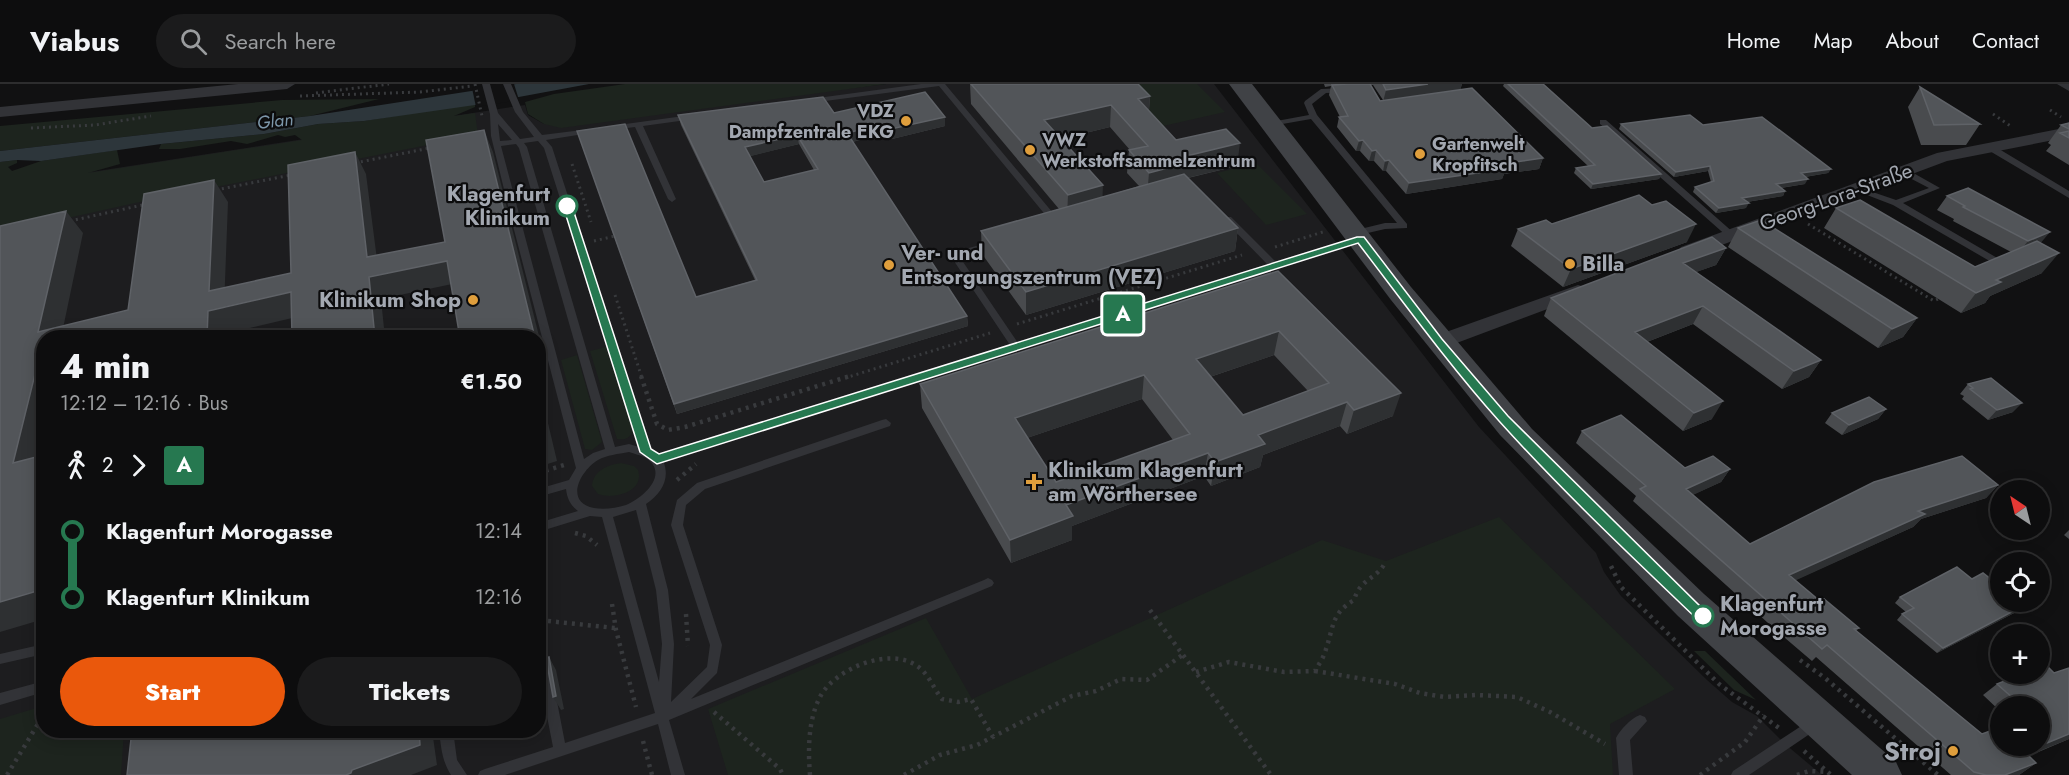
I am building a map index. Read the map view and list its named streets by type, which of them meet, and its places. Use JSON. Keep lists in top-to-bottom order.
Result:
{
  "streets": {
    "street": ["Georg-Lora-Straße"]
  },
  "water": ["Glan"],
  "places": {
    "other": [
      "VDZ Dampfzentrale EKG",
      "VWZ Werkstoffsammelzentrum",
      "Gartenwelt Kropfitsch",
      "Klagenfurt Klinikum",
      "Billa",
      "Ver- und Entsorgungszentrum (VEZ)",
      "Klinikum Shop",
      "Klagenfurt Morogasse",
      "Stroj"
    ],
    "health": ["Klinikum Klagenfurt am Wörthersee"]
  },
  "lines": ["bus line A"],
  "north": "top left",
  "page": {
    "header": "Viabus",
    "search": "Search here",
    "nav": [
      "Home",
      "Map",
      "About",
      "Contact"
    ],
    "on_map": "A",
    "heading": ["4 min", "12:12 – 12:16 · Bus", "€1.50"],
    "legs": ["2", "A"],
    "map_buttons": ["+", "−"],
    "list": [
      {
        "name": "Klagenfurt Morogasse",
        "value": "12:14"
      },
      {
        "name": "Klagenfurt Klinikum",
        "value": "12:16"
      }
    ],
    "buttons": ["Start", "Tickets"]
  }
}
